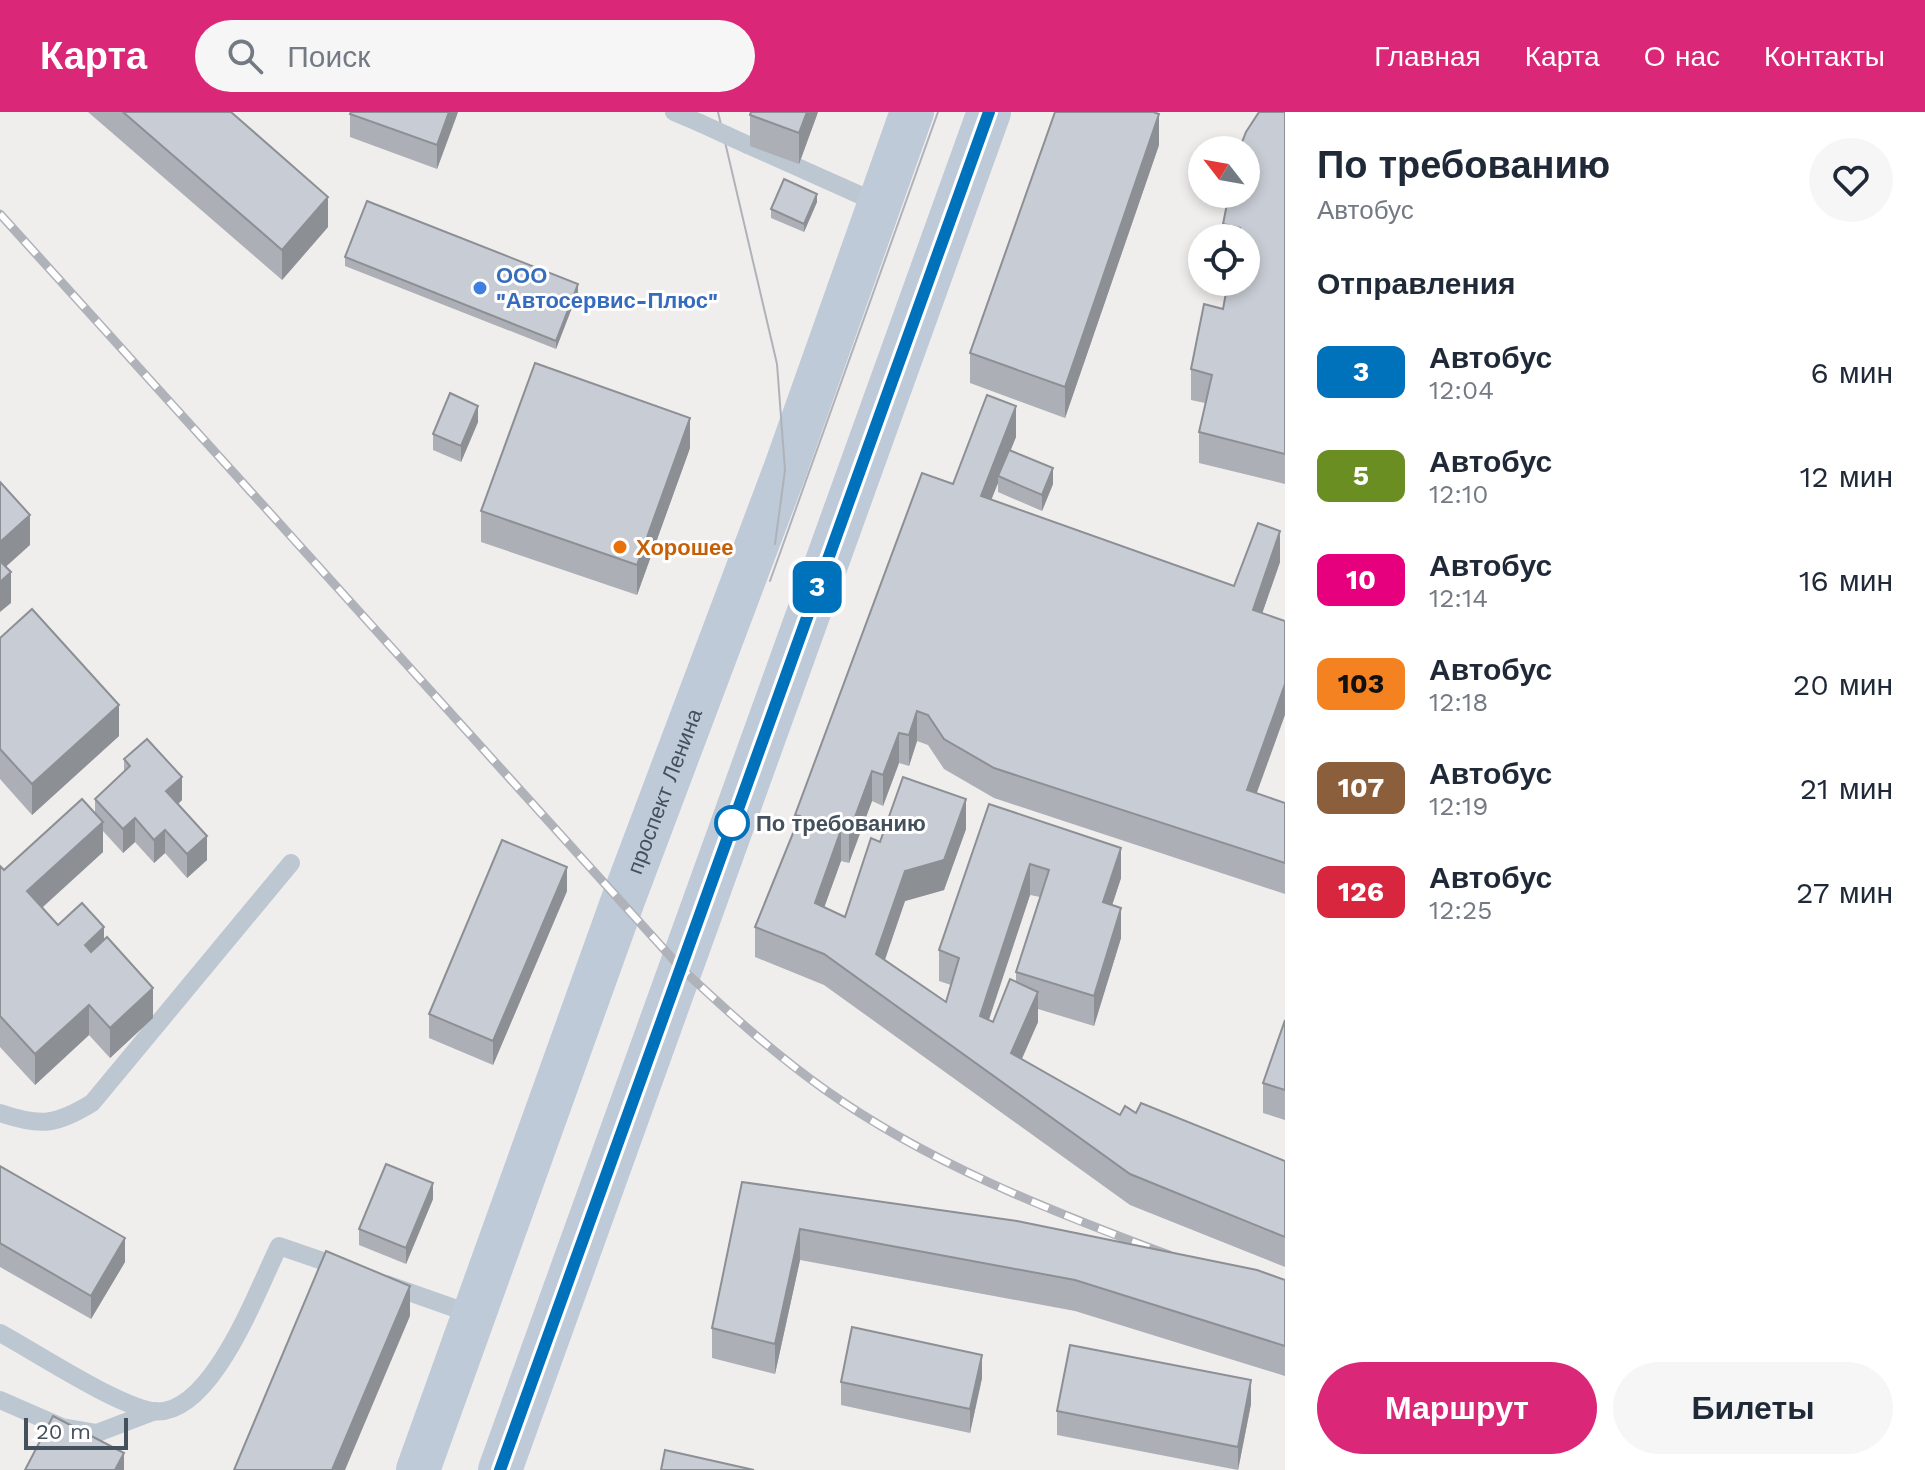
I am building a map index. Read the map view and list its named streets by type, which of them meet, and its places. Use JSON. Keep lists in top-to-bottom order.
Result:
{
  "streets": {
    "main road": ["проспект Ленина"]
  },
  "places": ["ООО \"Автосервис-Плюс\"", "Хорошее", "По требованию"],
  "lines": ["bus line 3"],
  "scale_bar": "20 m",
  "north": "top left",
  "page": {
    "header": "Карта",
    "search": "Поиск",
    "nav": [
      "Главная",
      "Карта",
      "О нас",
      "Контакты"
    ],
    "on_map": "3",
    "heading": [
      ["По требованию", "Автобус"],
      "Отправления"
    ],
    "list": [
      {
        "mark": "3",
        "name": "Автобус",
        "note": "12:04",
        "value": "6 мин"
      },
      {
        "mark": "5",
        "name": "Автобус",
        "note": "12:10",
        "value": "12 мин"
      },
      {
        "mark": "10",
        "name": "Автобус",
        "note": "12:14",
        "value": "16 мин"
      },
      {
        "mark": "103",
        "name": "Автобус",
        "note": "12:18",
        "value": "20 мин"
      },
      {
        "mark": "107",
        "name": "Автобус",
        "note": "12:19",
        "value": "21 мин"
      },
      {
        "mark": "126",
        "name": "Автобус",
        "note": "12:25",
        "value": "27 мин"
      }
    ],
    "buttons": ["Маршрут", "Билеты"],
    "scale": "20 m"
  }
}
